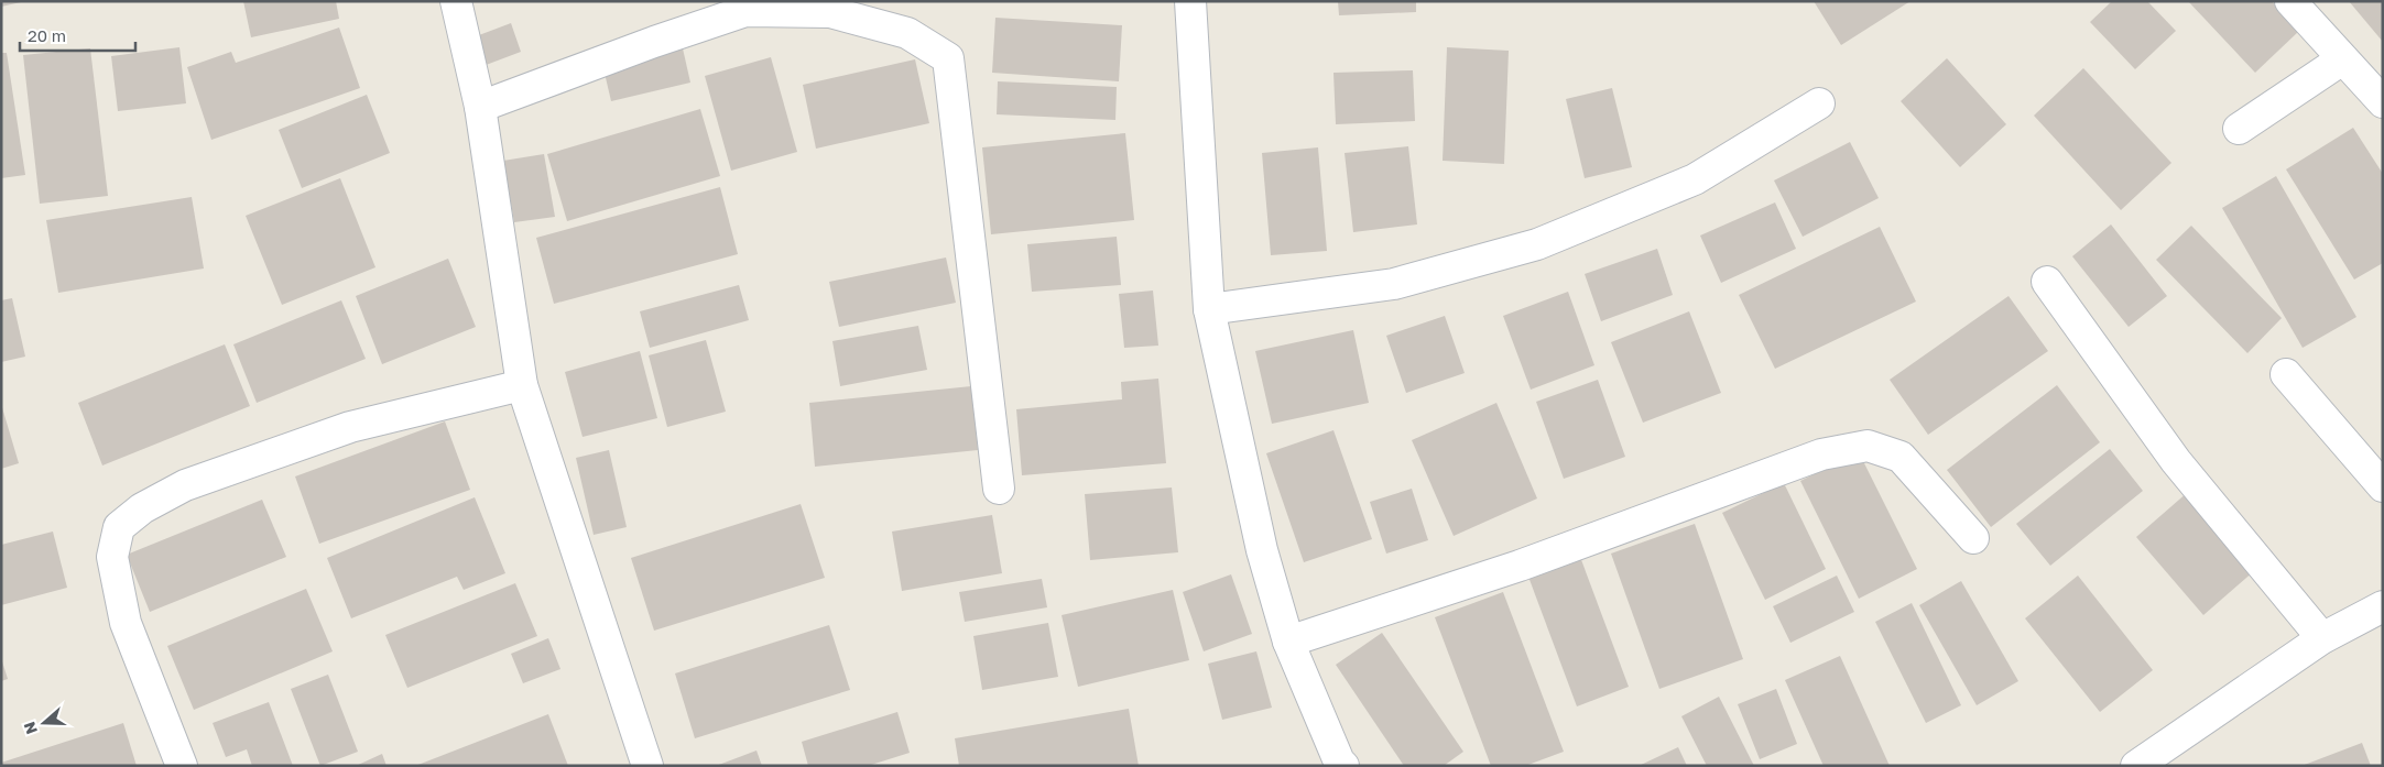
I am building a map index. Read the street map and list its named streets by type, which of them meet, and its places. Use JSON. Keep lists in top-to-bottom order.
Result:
{
  "scale_bar": "20 m",
  "north": "left"
}
